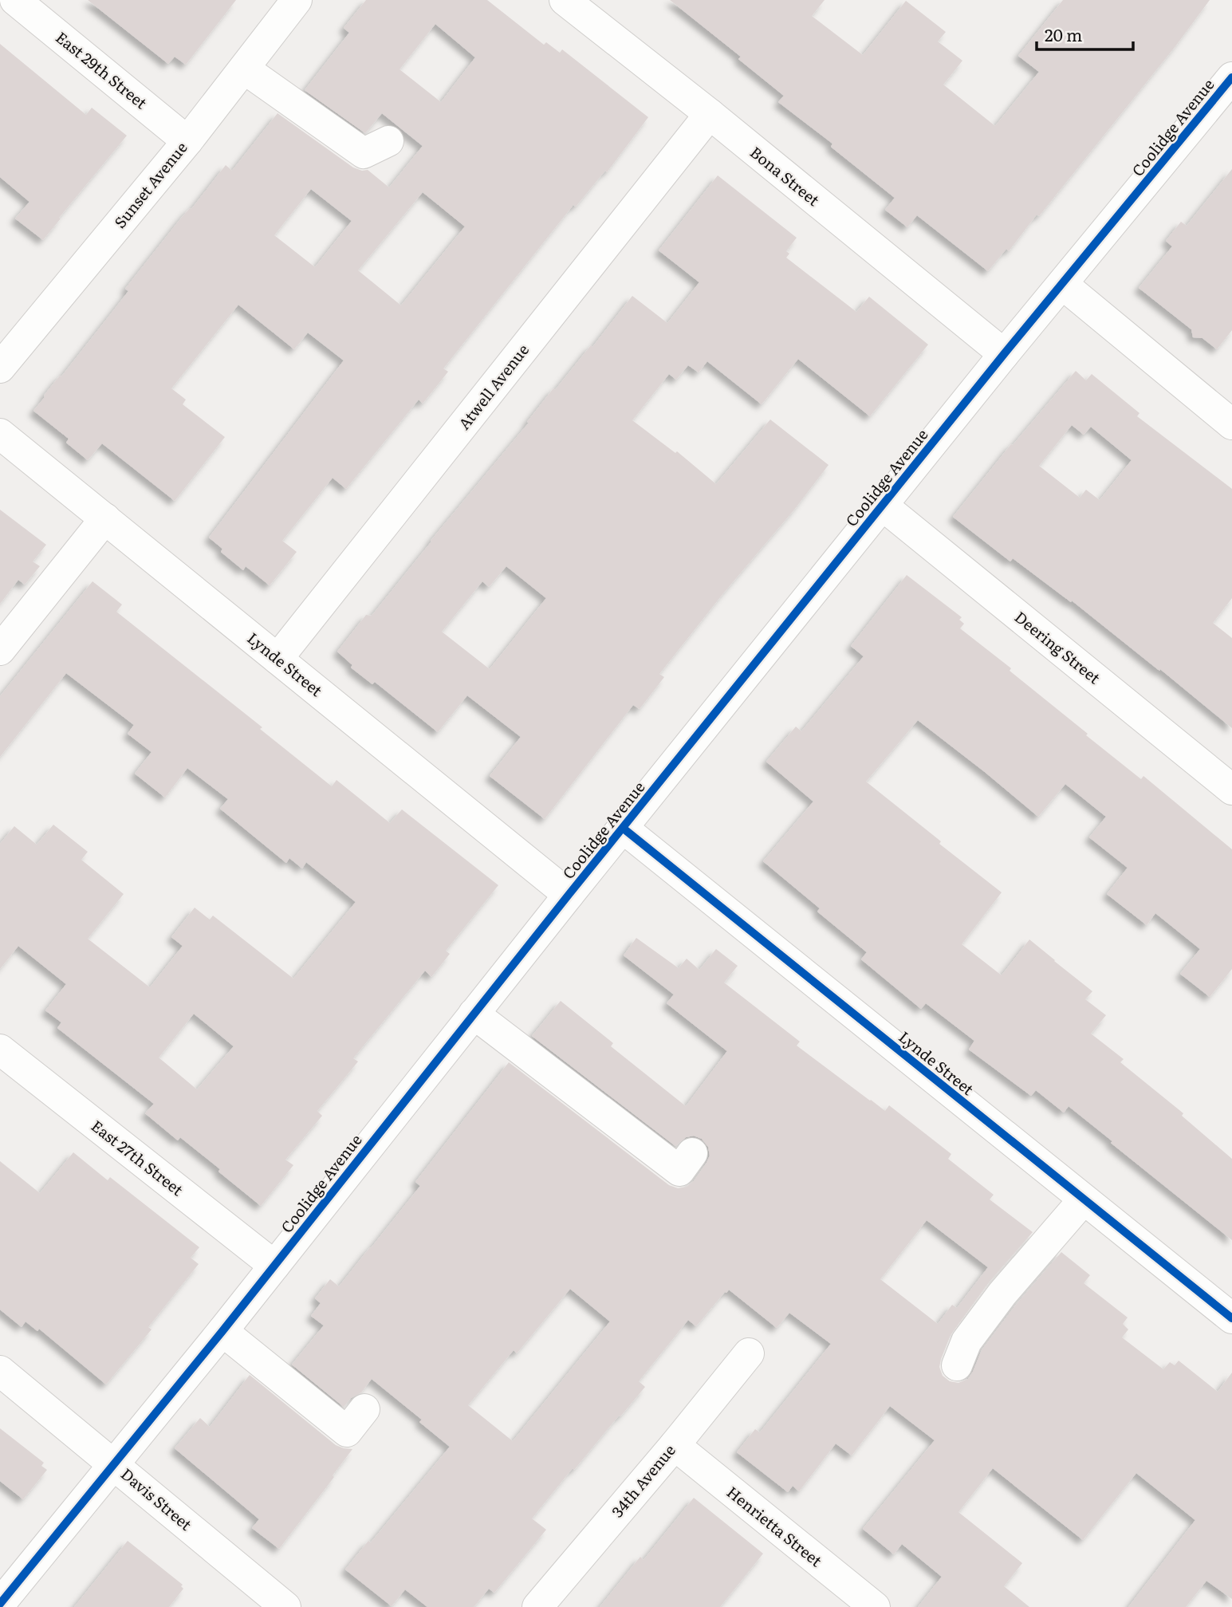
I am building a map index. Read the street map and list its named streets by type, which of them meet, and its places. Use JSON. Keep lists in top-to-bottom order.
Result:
{
  "streets": {
    "street": [
      "East 29th Street",
      "Coolidge Avenue",
      "Bona Street",
      "Sunset Avenue",
      "Atwell Avenue",
      "Deering Street",
      "Lynde Street",
      "East 27th Street",
      "34th Avenue",
      "Davis Street",
      "Henrietta Street"
    ]
  },
  "crossings": [
    ["East 29th Street", "Sunset Avenue"],
    ["Coolidge Avenue", "Bona Street"],
    ["Coolidge Avenue", "Deering Street"],
    ["Coolidge Avenue", "Lynde Street"],
    ["Coolidge Avenue", "East 27th Street"],
    ["Coolidge Avenue", "Davis Street"],
    ["Bona Street", "Atwell Avenue"],
    ["Atwell Avenue", "Lynde Street"],
    ["34th Avenue", "Henrietta Street"]
  ],
  "scale_bar": "20 m"
}
